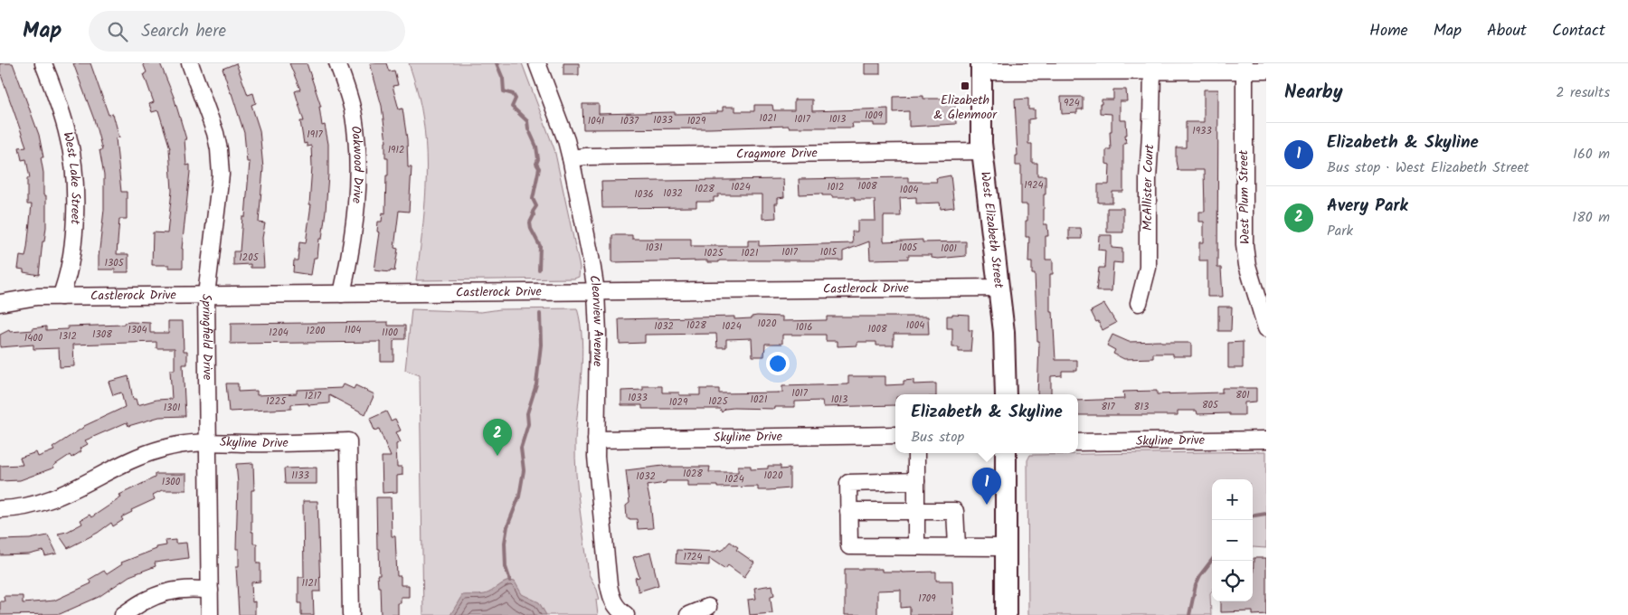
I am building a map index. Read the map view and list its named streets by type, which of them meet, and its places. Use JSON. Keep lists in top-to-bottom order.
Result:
{
  "streets": {
    "main road": ["West Elizabeth Street"],
    "street": [
      "Cragmore Drive",
      "Oakwood Drive",
      "West Lake Street",
      "McAllister Court",
      "West Plum Street",
      "Castlerock Drive",
      "Clearview Avenue",
      "Springfield Drive",
      "Skyline Drive"
    ]
  },
  "crossings": [
    ["Cragmore Drive", "West Elizabeth Street"],
    ["Cragmore Drive", "Clearview Avenue"],
    ["Oakwood Drive", "Castlerock Drive"],
    ["West Lake Street", "Castlerock Drive"],
    ["West Elizabeth Street", "Castlerock Drive"],
    ["Castlerock Drive", "Clearview Avenue"],
    ["Castlerock Drive", "Springfield Drive"],
    ["Clearview Avenue", "Skyline Drive"],
    ["Springfield Drive", "Skyline Drive"]
  ],
  "places": {
    "transit": ["Elizabeth & Glenmoor"]
  },
  "house_numbers": [
    "924",
    "1009",
    "1021",
    "1017",
    "1013",
    "1033",
    "1041",
    "1037",
    "1029",
    "1933",
    "1917",
    "1912",
    "1924",
    "1008",
    "1024",
    "1012",
    "1028",
    "1004",
    "1032",
    "1036",
    "1031",
    "1005",
    "1001",
    "1017",
    "1015",
    "1025",
    "1021",
    "1205",
    "1305",
    "1020",
    "1028",
    "1004",
    "1032",
    "1024",
    "1016",
    "1008",
    "1304",
    "1104",
    "1200",
    "1204",
    "1100",
    "1308",
    "1312",
    "1400",
    "1017",
    "801",
    "1217",
    "1033",
    "1021",
    "1013",
    "1225",
    "1025",
    "1029",
    "805",
    "817",
    "813",
    "1301",
    "1028",
    "1133",
    "1020",
    "1032",
    "1024",
    "1300",
    "1724",
    "1121",
    "1709"
  ],
  "page": {
    "header": "Map",
    "search": "Search here",
    "nav": [
      "Home",
      "Map",
      "About",
      "Contact"
    ],
    "heading": ["Nearby", "2 results"],
    "list": [
      {
        "mark": "1",
        "name": "Elizabeth & Skyline",
        "note": "Bus stop · West Elizabeth Street",
        "value": "160 m"
      },
      {
        "mark": "2",
        "name": "Avery Park",
        "note": "Park",
        "value": "180 m"
      }
    ],
    "popup": ["Elizabeth & Skyline", "Bus stop"],
    "pins": ["2", "1"],
    "map_buttons": ["+", "−"]
  }
}
